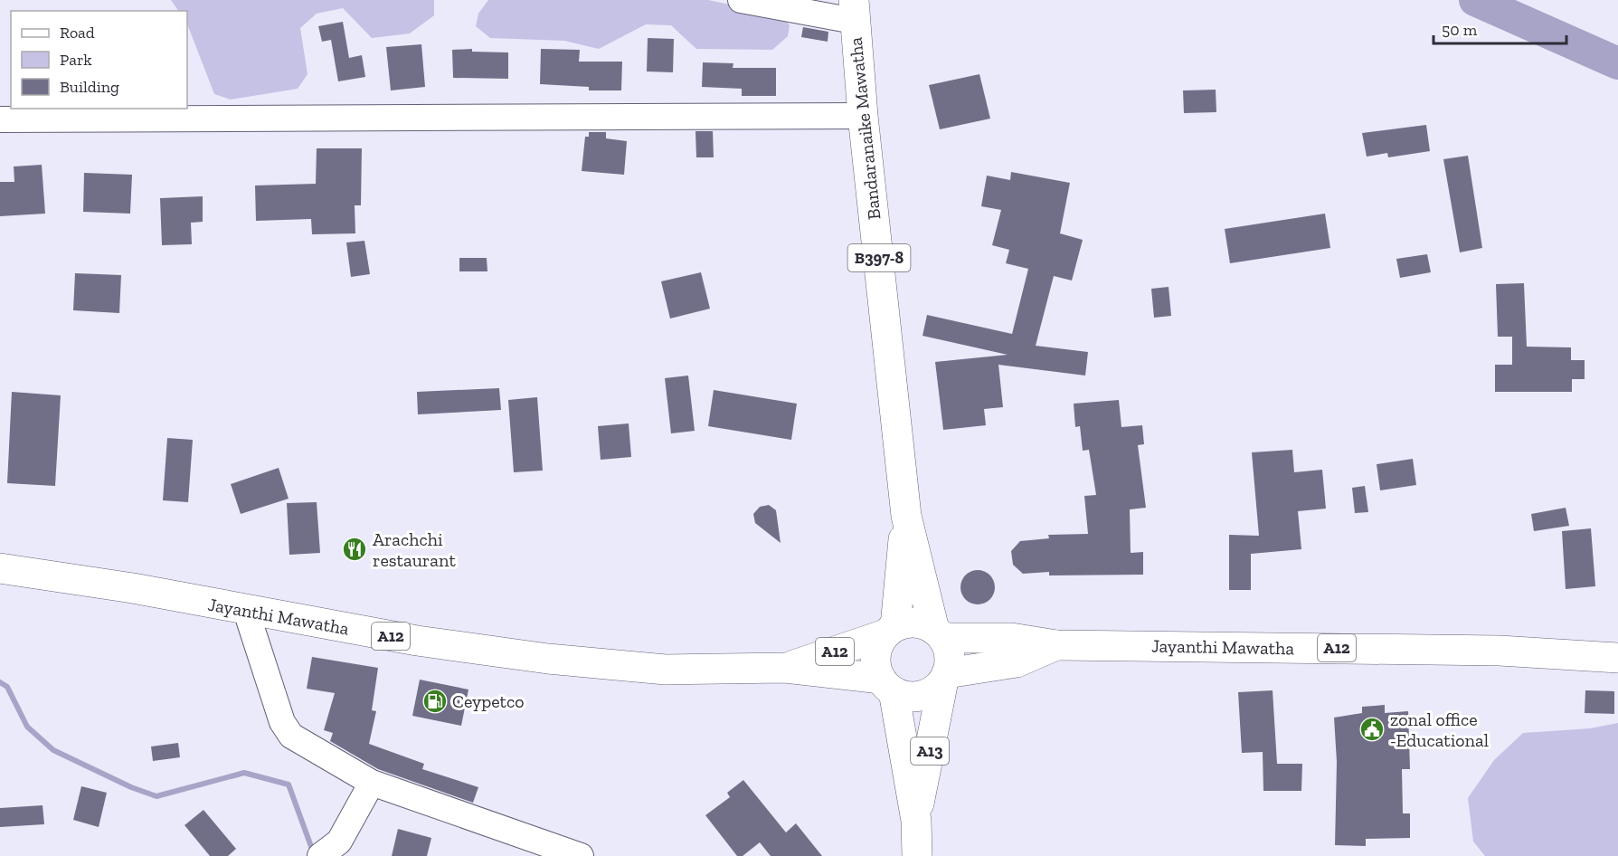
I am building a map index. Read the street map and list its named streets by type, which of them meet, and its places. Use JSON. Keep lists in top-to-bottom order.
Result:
{
  "streets": {
    "main road": [
      "Bandaranaike Mawatha",
      "B397-8",
      "Jayanthi Mawatha",
      "A12",
      "A13"
    ]
  },
  "crossings": [
    ["Bandaranaike Mawatha", "Jayanthi Mawatha"],
    ["Bandaranaike Mawatha", "A13"],
    ["Jayanthi Mawatha", "A13"]
  ],
  "places": {
    "restaurant": ["Arachchi restaurant"],
    "fuel station": ["Ceypetco"],
    "public building": ["zonal office -Educational"]
  },
  "legend": ["Road", "Park", "Building"],
  "scale_bar": "50 m"
}
